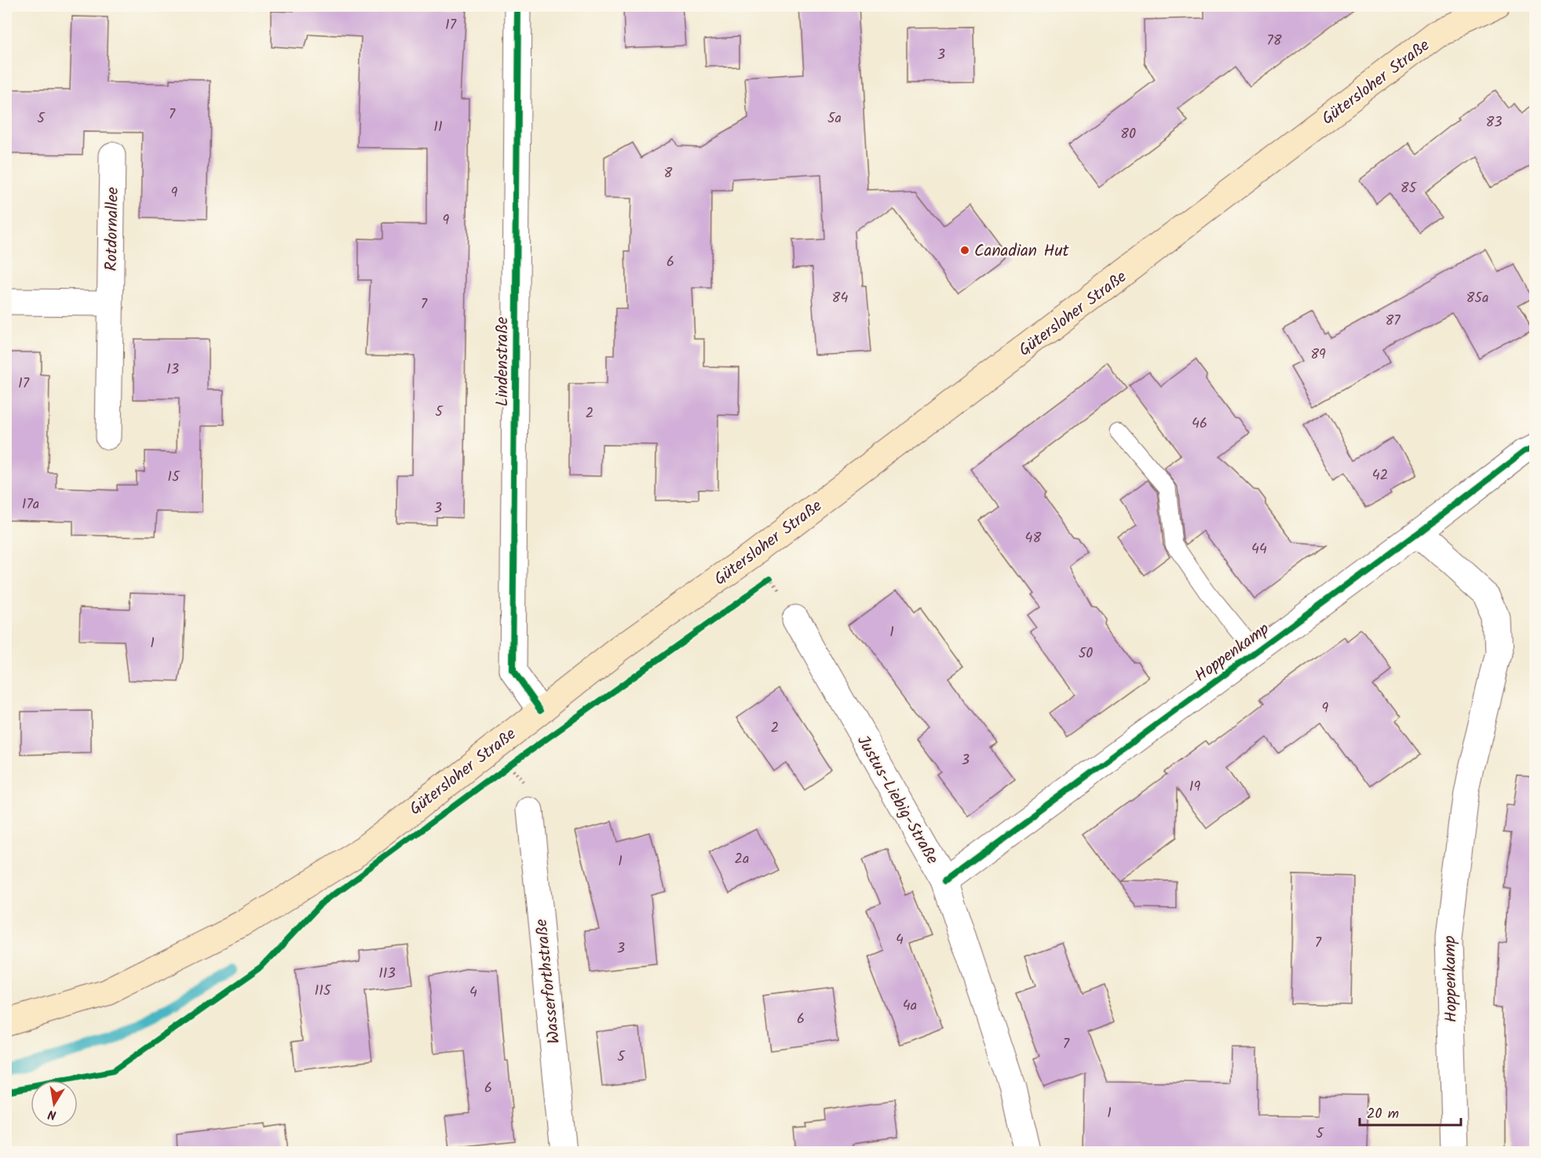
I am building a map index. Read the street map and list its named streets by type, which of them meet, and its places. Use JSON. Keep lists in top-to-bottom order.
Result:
{
  "streets": {
    "main road": ["Gütersloher Straße"],
    "street": [
      "Rotdornallee",
      "Lindenstraße",
      "Hoppenkamp",
      "Justus-Liebig-Straße",
      "Wasserforthstraße"
    ]
  },
  "crossings": [
    ["Gütersloher Straße", "Lindenstraße"],
    ["Hoppenkamp", "Justus-Liebig-Straße"]
  ],
  "places": ["Canadian Hut"],
  "house_numbers": [
    "17",
    "78",
    "3",
    "7",
    "5",
    "5a",
    "83",
    "11",
    "80",
    "8",
    "85",
    "9",
    "9",
    "6",
    "84",
    "85a",
    "7",
    "87",
    "89",
    "13",
    "17",
    "5",
    "2",
    "46",
    "42",
    "15",
    "17a",
    "3",
    "48",
    "44",
    "1",
    "1",
    "50",
    "9",
    "2",
    "3",
    "19",
    "2a",
    "1",
    "4",
    "7",
    "3",
    "113",
    "115",
    "4",
    "4a",
    "6",
    "7",
    "5",
    "6",
    "1",
    "5"
  ],
  "scale_bar": "20 m",
  "north": "bottom"
}
